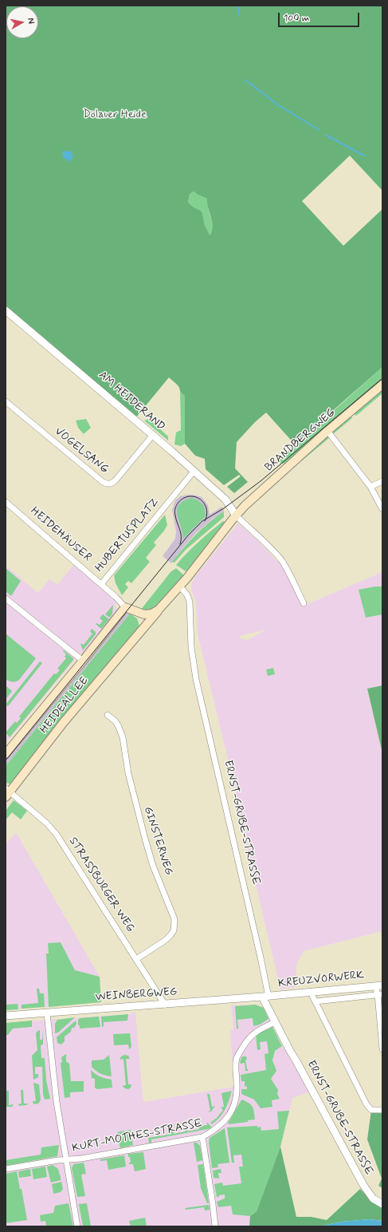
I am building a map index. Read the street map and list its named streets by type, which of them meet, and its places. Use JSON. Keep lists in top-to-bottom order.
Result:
{
  "streets": {
    "main road": ["BRANDBERGWEG", "HUBERTUSPLATZ", "HEIDEALLEE"],
    "street": [
      "AM HEIDERAND",
      "VOGELSANG",
      "HEIDEHÄUSER",
      "ERNST-GRUBE-STRASSE",
      "GINSTERWEG",
      "STRASSBURGER WEG",
      "KREUZVORWERK",
      "WEINBERGWEG",
      "KURT-MOTHES-STRASSE"
    ]
  },
  "crossings": [
    ["AM HEIDERAND", "BRANDBERGWEG"],
    ["AM HEIDERAND", "VOGELSANG"],
    ["AM HEIDERAND", "HUBERTUSPLATZ"],
    ["HEIDEHÄUSER", "HUBERTUSPLATZ"],
    ["HUBERTUSPLATZ", "HEIDEALLEE"],
    ["HEIDEALLEE", "STRASSBURGER WEG"],
    ["ERNST-GRUBE-STRASSE", "KREUZVORWERK"],
    ["ERNST-GRUBE-STRASSE", "WEINBERGWEG"],
    ["ERNST-GRUBE-STRASSE", "KURT-MOTHES-STRASSE"],
    ["GINSTERWEG", "STRASSBURGER WEG"],
    ["STRASSBURGER WEG", "WEINBERGWEG"],
    ["KREUZVORWERK", "WEINBERGWEG"]
  ],
  "parks": ["Dölauer Heide"],
  "scale_bar": "100 m",
  "north": "right"
}
